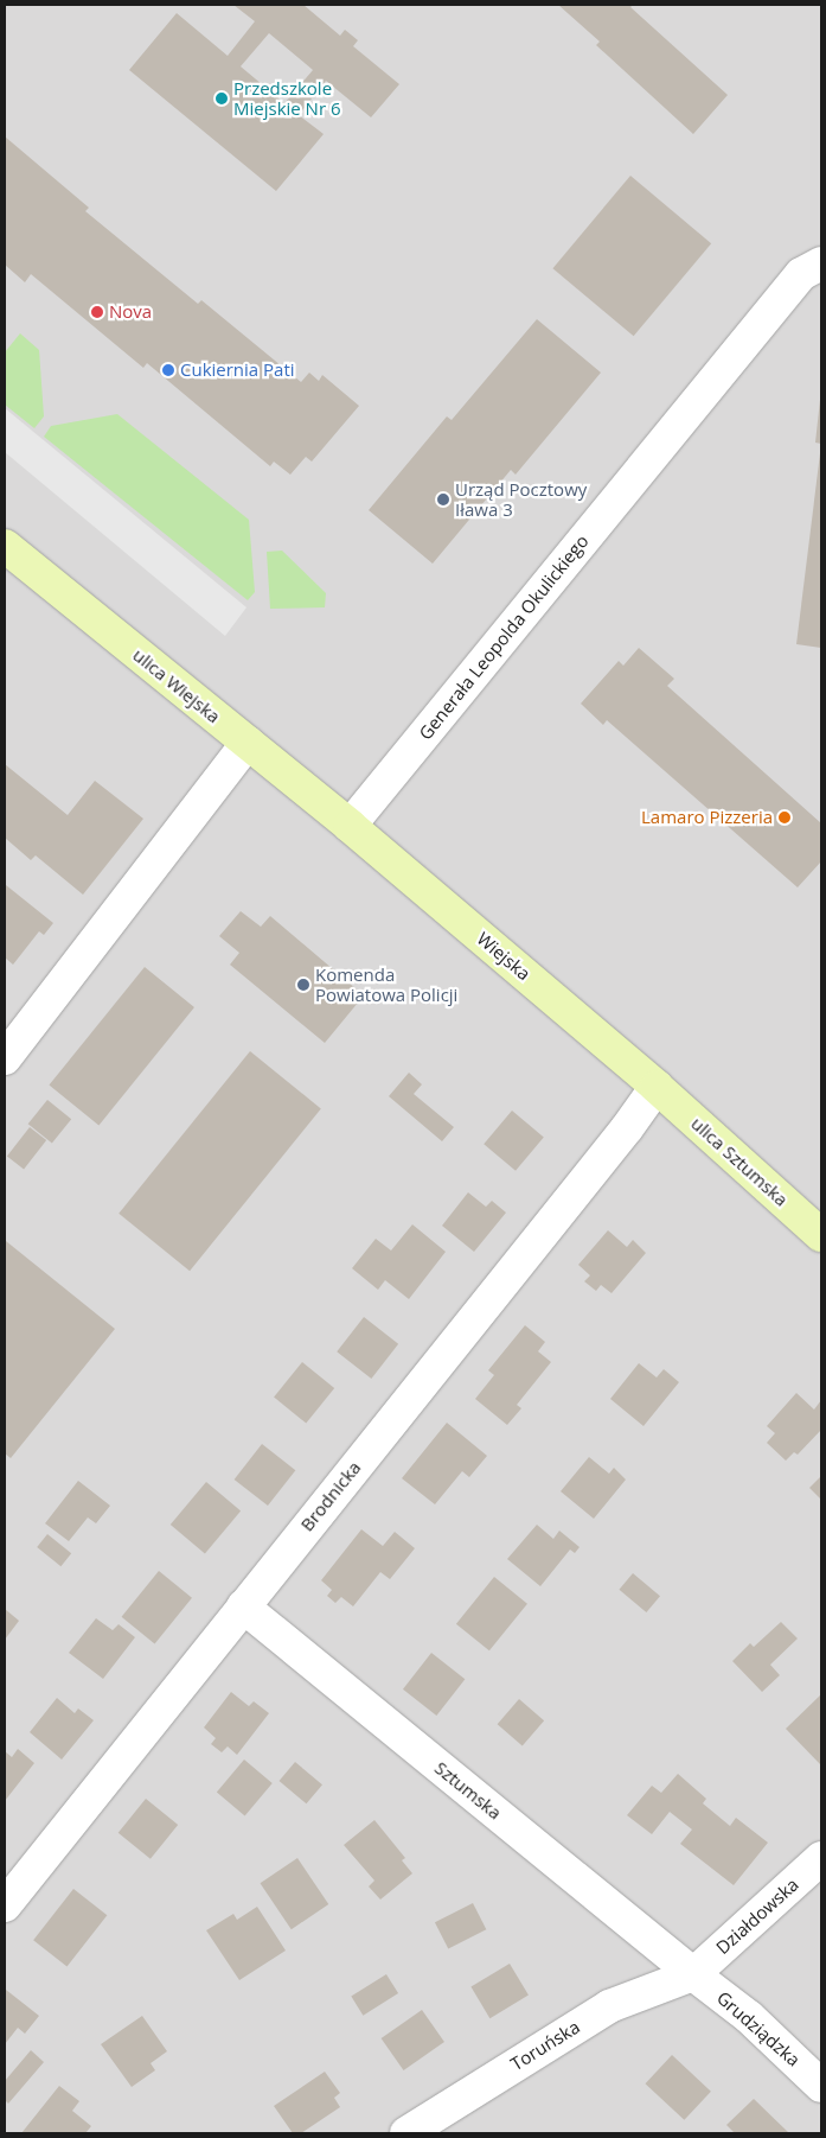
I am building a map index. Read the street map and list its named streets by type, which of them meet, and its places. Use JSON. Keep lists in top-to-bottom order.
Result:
{
  "streets": {
    "street": [
      "Generała Leopolda Okulickiego",
      "ulica Wiejska",
      "Wiejska",
      "ulica Sztumska",
      "Brodnicka",
      "Sztumska",
      "Działdowska",
      "Grudziądzka",
      "Toruńska"
    ]
  },
  "crossings": [
    ["Generała Leopolda Okulickiego", "ulica Wiejska"],
    ["Generała Leopolda Okulickiego", "Wiejska"],
    ["ulica Wiejska", "Wiejska"],
    ["Wiejska", "ulica Sztumska"],
    ["Wiejska", "Brodnicka"],
    ["ulica Sztumska", "Brodnicka"],
    ["Brodnicka", "Sztumska"],
    ["Sztumska", "Działdowska"],
    ["Sztumska", "Grudziądzka"],
    ["Sztumska", "Toruńska"],
    ["Działdowska", "Grudziądzka"],
    ["Działdowska", "Toruńska"],
    ["Grudziądzka", "Toruńska"]
  ],
  "places": [
    "Przedszkole Miejskie Nr 6",
    "Nova",
    "Cukiernia Pati",
    "Urząd Pocztowy Iława 3",
    "Lamaro Pizzeria",
    "Komenda Powiatowa Policji"
  ]
}
